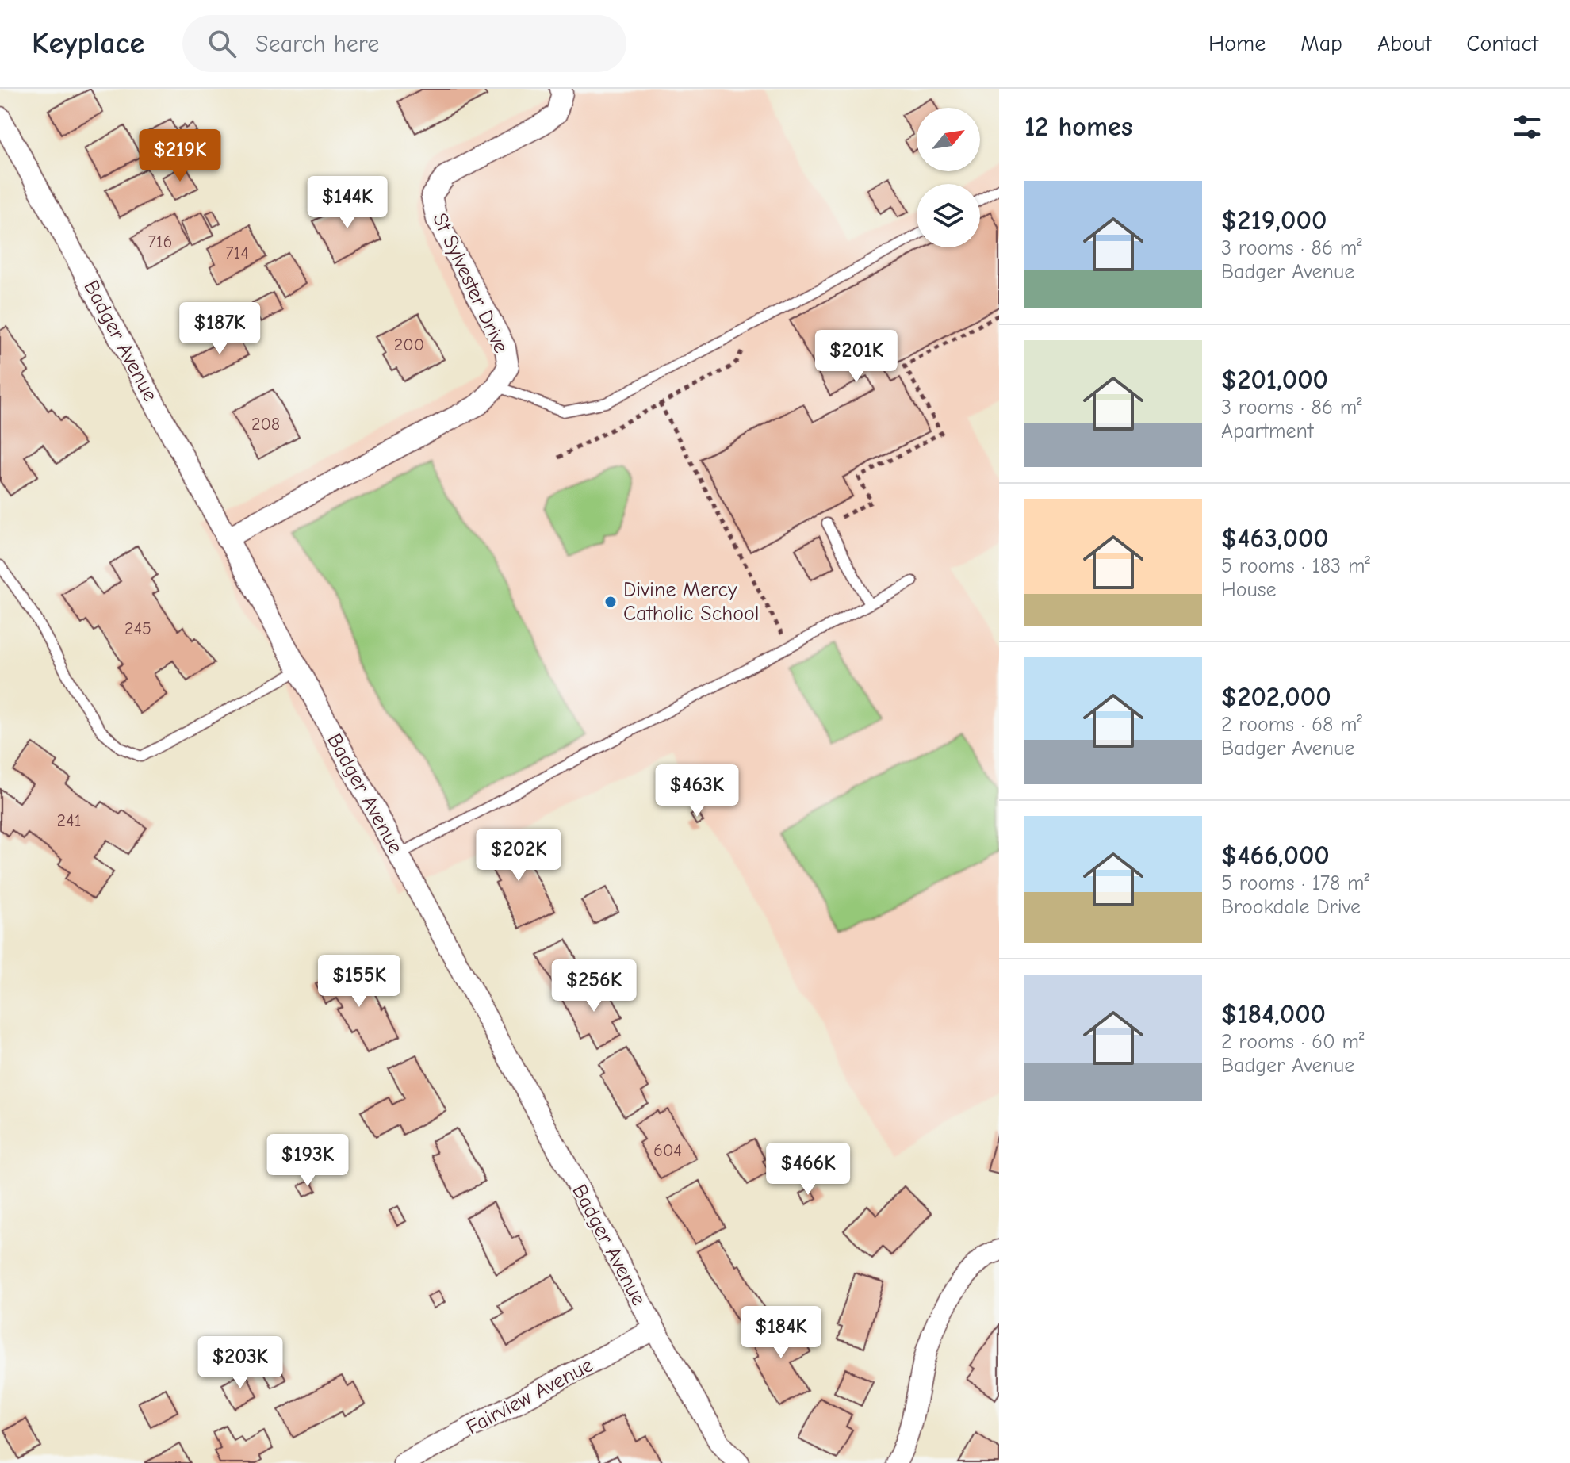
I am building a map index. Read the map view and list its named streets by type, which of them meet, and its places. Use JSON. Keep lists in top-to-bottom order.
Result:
{
  "streets": {
    "street": ["St Sylvester Drive", "Badger Avenue", "Fairview Avenue"]
  },
  "crossings": [
    ["St Sylvester Drive", "Badger Avenue"],
    ["Badger Avenue", "Fairview Avenue"]
  ],
  "places": ["Divine Mercy Catholic School"],
  "house_numbers": [
    "716",
    "714",
    "200",
    "208",
    "245",
    "241",
    "604"
  ],
  "north": "top right",
  "page": {
    "header": "Keyplace",
    "search": "Search here",
    "nav": [
      "Home",
      "Map",
      "About",
      "Contact"
    ],
    "heading": "12 homes",
    "price": [
      "$219K",
      "$144K",
      "$187K",
      "$201K",
      "$463K",
      "$202K",
      "$155K",
      "$256K",
      "$193K",
      "$466K",
      "$184K",
      "$203K"
    ],
    "list": [
      {
        "name": "$219,000",
        "note": "3 rooms · 86 m² · Badger Avenue"
      },
      {
        "name": "$201,000",
        "note": "3 rooms · 86 m² · Apartment"
      },
      {
        "name": "$463,000",
        "note": "5 rooms · 183 m² · House"
      },
      {
        "name": "$202,000",
        "note": "2 rooms · 68 m² · Badger Avenue"
      },
      {
        "name": "$466,000",
        "note": "5 rooms · 178 m² · Brookdale Drive"
      },
      {
        "name": "$184,000",
        "note": "2 rooms · 60 m² · Badger Avenue"
      }
    ]
  }
}
